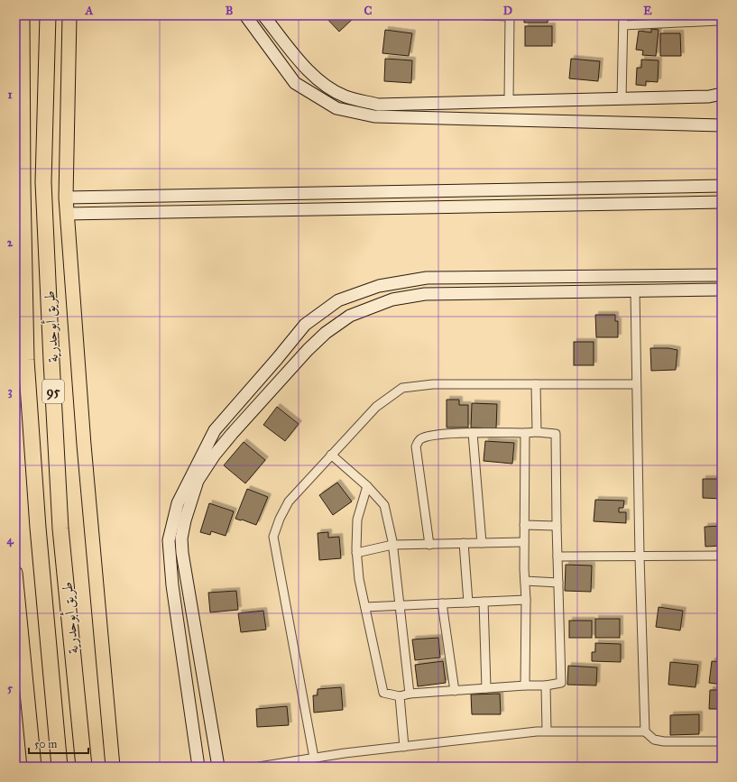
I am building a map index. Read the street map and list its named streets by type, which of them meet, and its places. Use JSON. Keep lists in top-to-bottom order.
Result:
{
  "streets": {
    "highway": ["طريق أبوحدرية", "95"]
  },
  "scale_bar": "50 m",
  "grid": {
    "columns": [
      "A",
      "B",
      "C",
      "D",
      "E"
    ],
    "rows": [
      "1",
      "2",
      "3",
      "4",
      "5"
    ]
  }
}
